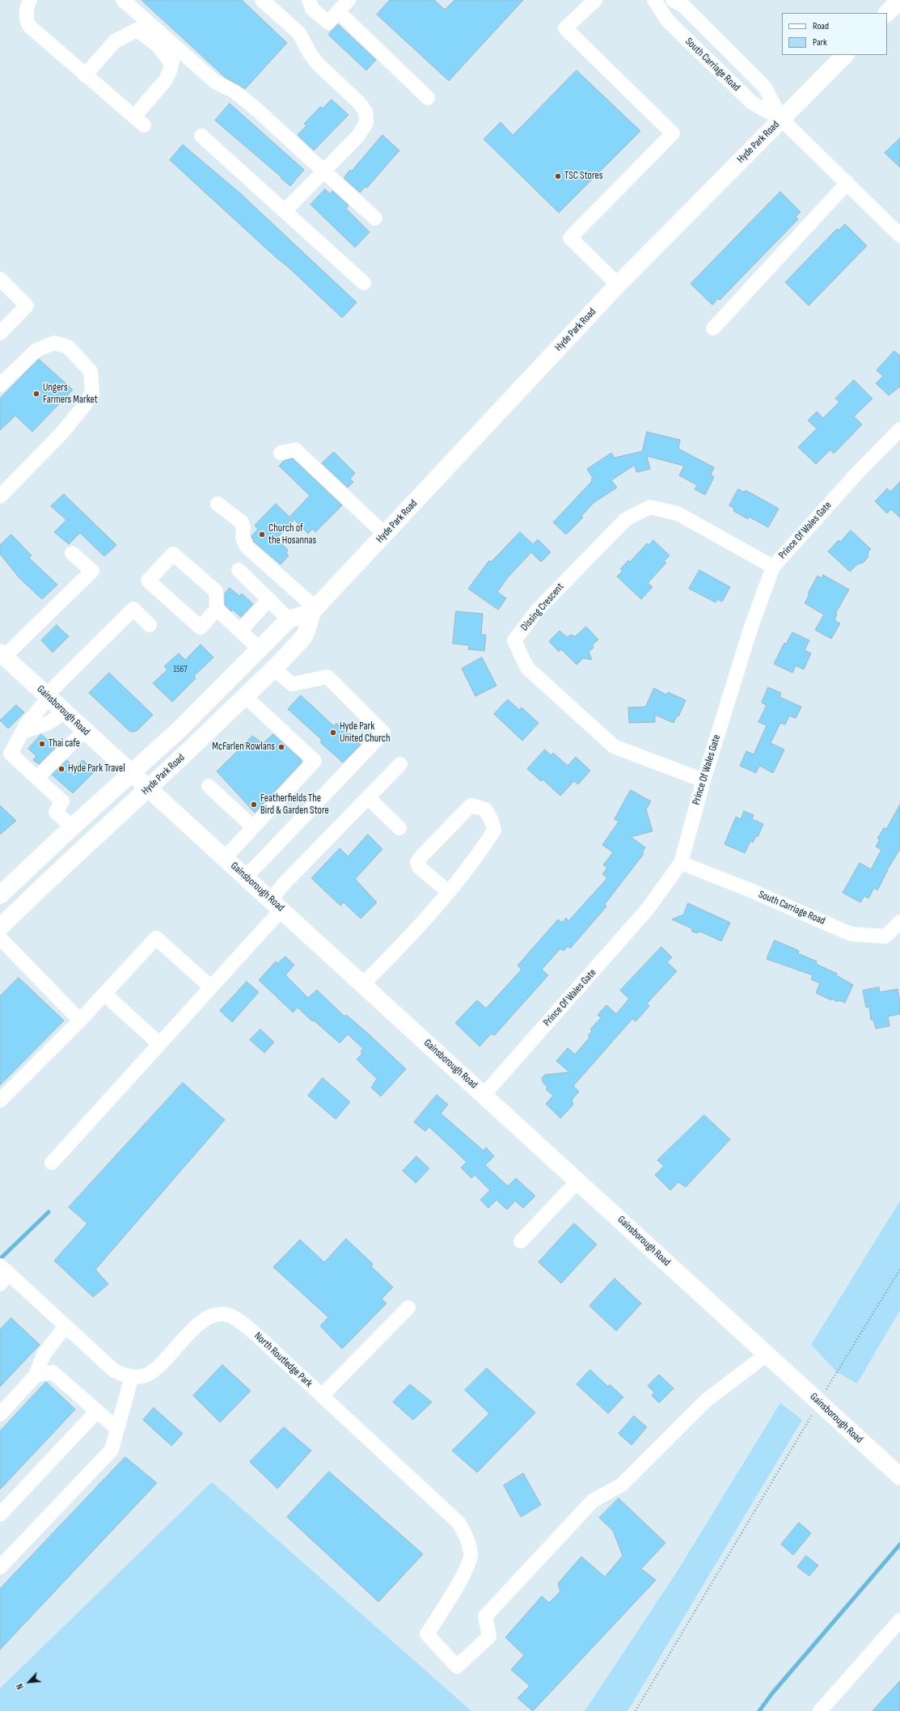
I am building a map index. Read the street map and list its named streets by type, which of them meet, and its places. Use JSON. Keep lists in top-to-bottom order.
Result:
{
  "streets": {
    "main road": ["Hyde Park Road", "Gainsborough Road"],
    "street": [
      "South Carriage Road",
      "Prince Of Wales Gate",
      "Dissing Crescent",
      "North Routledge Park"
    ]
  },
  "crossings": [
    ["South Carriage Road", "Hyde Park Road"],
    ["South Carriage Road", "Prince Of Wales Gate"],
    ["Hyde Park Road", "Gainsborough Road"],
    ["Prince Of Wales Gate", "Dissing Crescent"],
    ["Prince Of Wales Gate", "Gainsborough Road"],
    ["Gainsborough Road", "North Routledge Park"]
  ],
  "places": [
    "TSC Stores",
    "Ungers Farmers Market",
    "Church of the Hosannas",
    "Hyde Park United Church",
    "Thai cafe",
    "McFarlen Rowlans",
    "Hyde Park Travel",
    "Featherfields The Bird & Garden Store"
  ],
  "house_numbers": ["1567"],
  "legend": ["Road", "Park"],
  "north": "bottom left"
}
